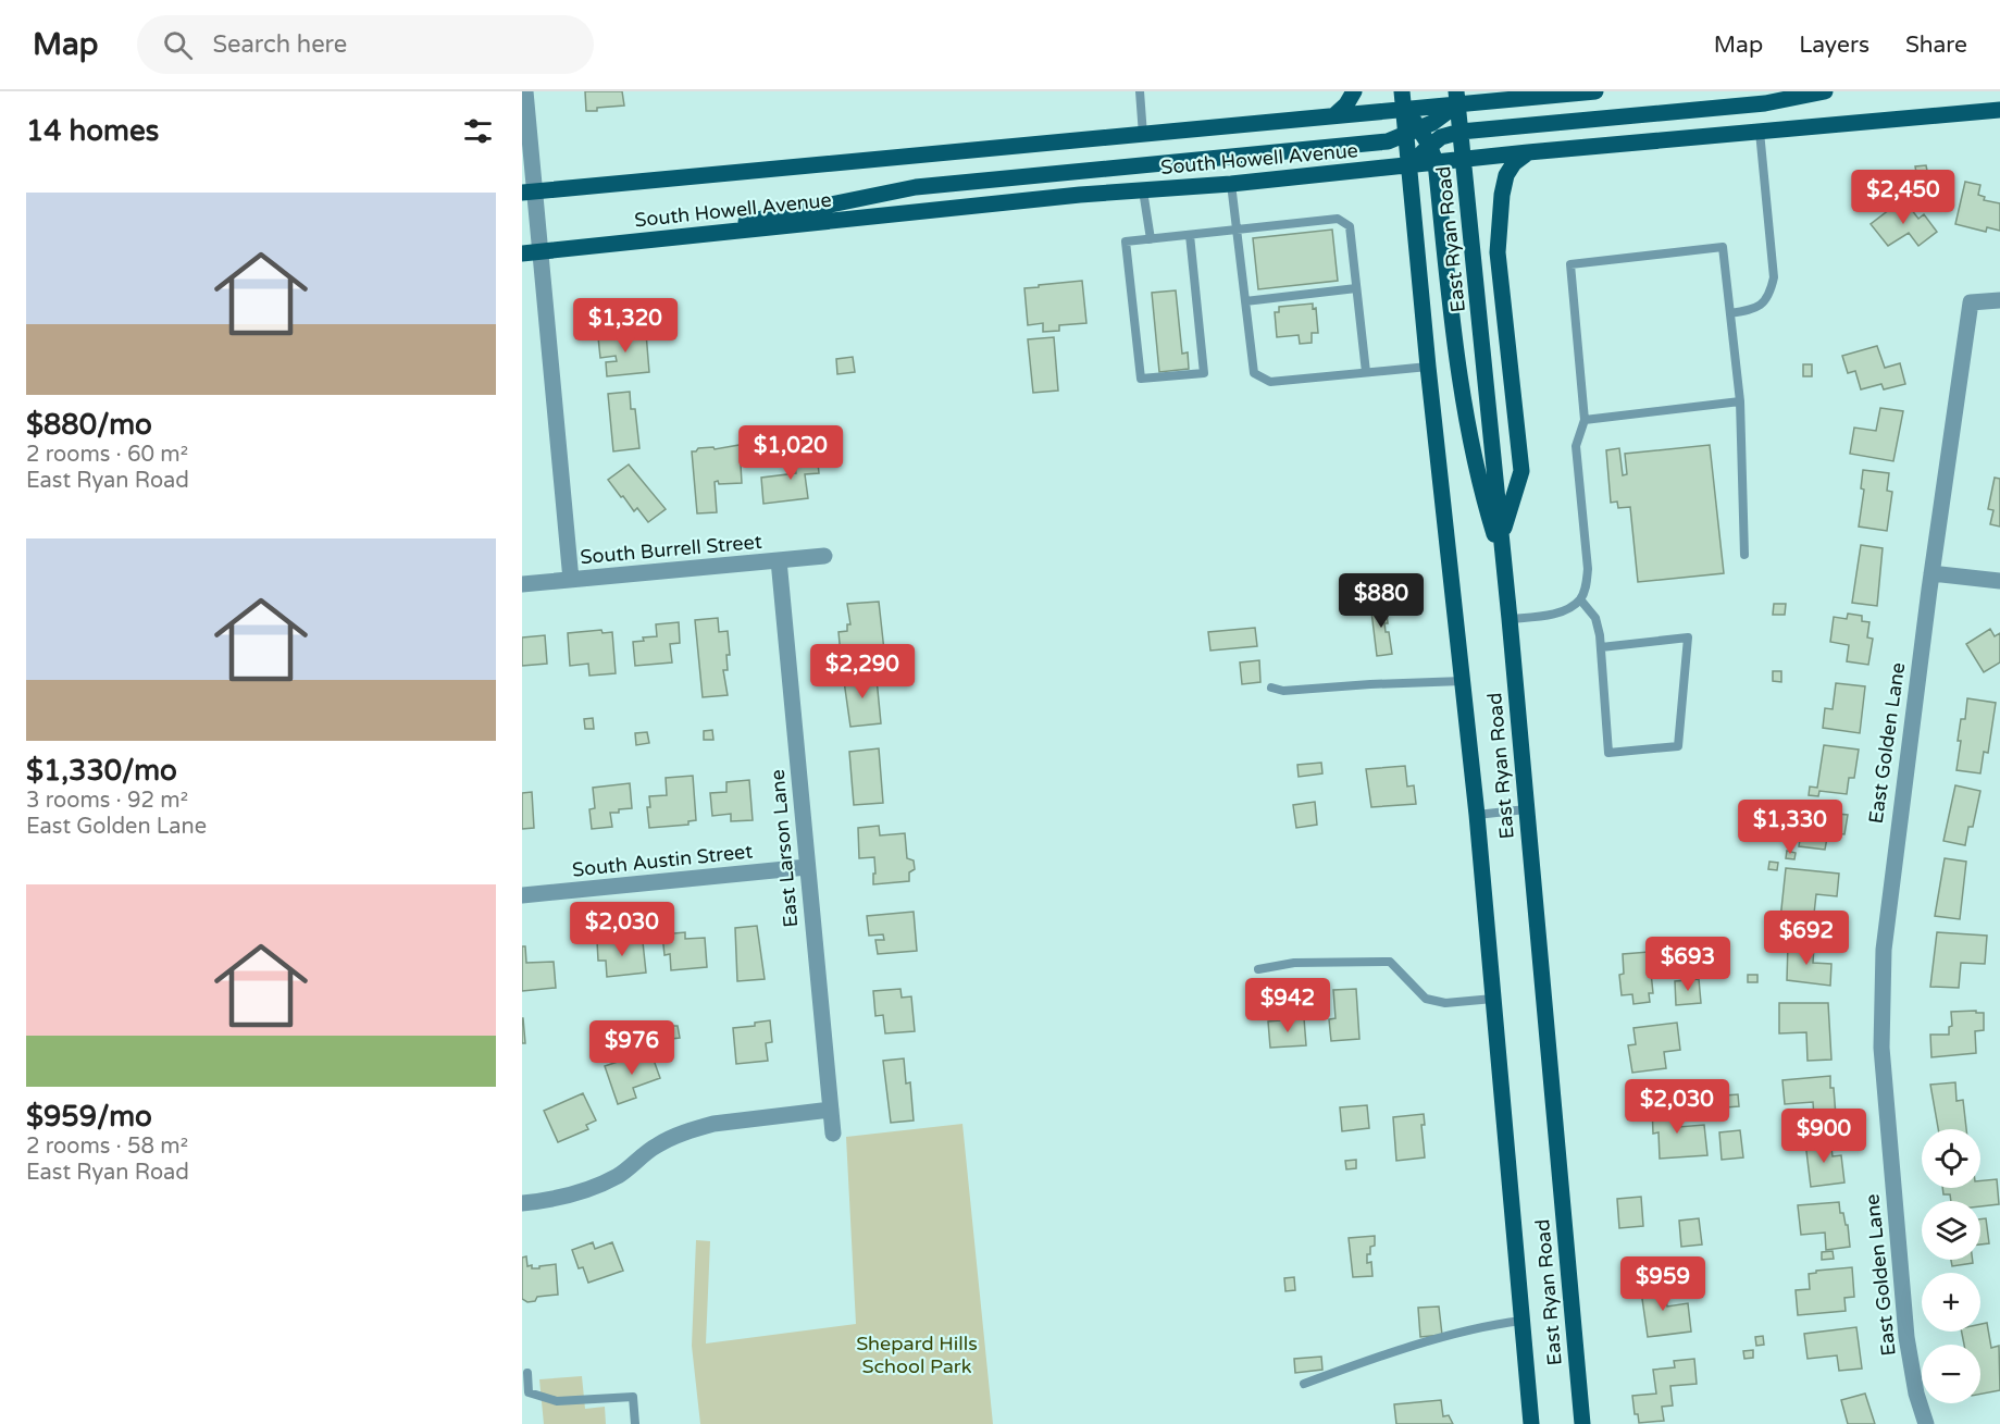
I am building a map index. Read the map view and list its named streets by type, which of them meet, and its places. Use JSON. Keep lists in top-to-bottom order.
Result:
{
  "streets": {
    "main road": ["South Howell Avenue", "East Ryan Road"],
    "street": [
      "South Burrell Street",
      "East Golden Lane",
      "East Larson Lane",
      "South Austin Street"
    ]
  },
  "crossings": [
    ["South Howell Avenue", "East Ryan Road"],
    ["South Burrell Street", "East Larson Lane"],
    ["East Larson Lane", "South Austin Street"]
  ],
  "parks": ["Shepard Hills School Park"],
  "page": {
    "header": "Map",
    "search": "Search here",
    "nav": ["Map", "Layers", "Share"],
    "heading": "14 homes",
    "list": [
      {
        "name": "$880/mo",
        "note": "2 rooms · 60 m² · East Ryan Road"
      },
      {
        "name": "$1,330/mo",
        "note": "3 rooms · 92 m² · East Golden Lane"
      },
      {
        "name": "$959/mo",
        "note": "2 rooms · 58 m² · East Ryan Road"
      }
    ],
    "price": [
      "$2,450",
      "$1,320",
      "$1,020",
      "$880",
      "$2,290",
      "$1,330",
      "$2,030",
      "$692",
      "$693",
      "$942",
      "$976",
      "$2,030",
      "$900",
      "$959"
    ],
    "map_buttons": ["+", "−"]
  }
}
